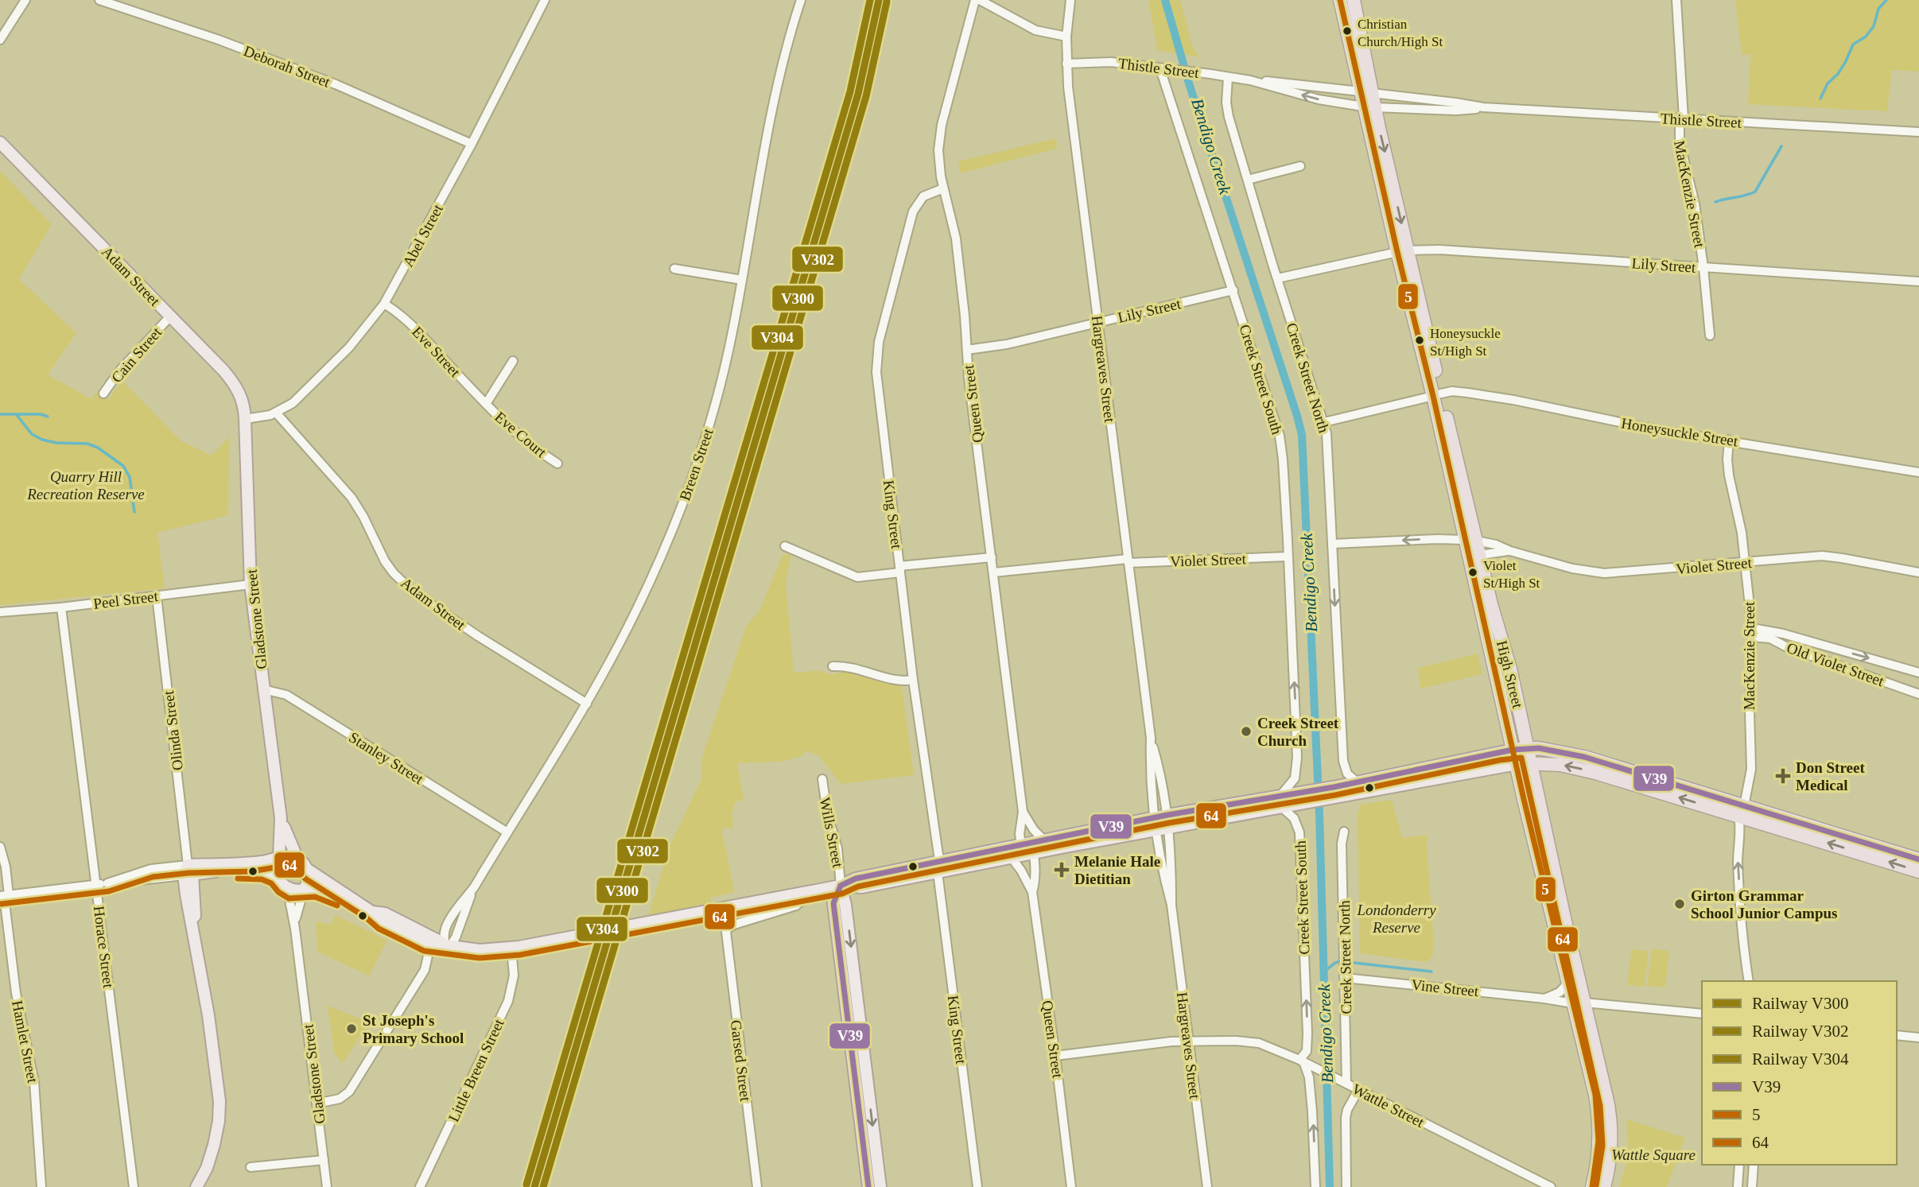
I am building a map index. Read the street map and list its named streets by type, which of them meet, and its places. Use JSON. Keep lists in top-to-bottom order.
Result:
{
  "streets": {
    "highway": ["High Street"],
    "main road": [
      "Adam Street",
      "Gladstone Street",
      "Olinda Street",
      "Wills Street"
    ],
    "street": [
      "Deborah Street",
      "Thistle Street",
      "MacKenzie Street",
      "Abel Street",
      "Lily Street",
      "Eve Street",
      "Cain Street",
      "Hargreaves Street",
      "Creek Street North",
      "Creek Street South",
      "Queen Street",
      "Honeysuckle Street",
      "Eve Court",
      "Breen Street",
      "King Street",
      "Violet Street",
      "Peel Street",
      "Old Violet Street",
      "Stanley Street",
      "Horace Street",
      "Vine Street",
      "Hamlet Street",
      "Garsed Street",
      "Little Breen Street",
      "Wattle Street"
    ]
  },
  "crossings": [
    ["Deborah Street", "Abel Street"],
    ["Thistle Street", "MacKenzie Street"],
    ["Thistle Street", "Hargreaves Street"],
    ["Thistle Street", "Creek Street North"],
    ["Thistle Street", "Creek Street South"],
    ["Thistle Street", "High Street"],
    ["MacKenzie Street", "Lily Street"],
    ["MacKenzie Street", "Honeysuckle Street"],
    ["MacKenzie Street", "Violet Street"],
    ["MacKenzie Street", "Old Violet Street"],
    ["Abel Street", "Adam Street"],
    ["Abel Street", "Eve Street"],
    ["Abel Street", "Gladstone Street"],
    ["Lily Street", "Hargreaves Street"],
    ["Lily Street", "Creek Street North"],
    ["Lily Street", "Creek Street South"],
    ["Lily Street", "Queen Street"],
    ["Lily Street", "High Street"],
    ["Adam Street", "Cain Street"],
    ["Adam Street", "Breen Street"],
    ["Adam Street", "Gladstone Street"],
    ["Eve Street", "Eve Court"],
    ["Hargreaves Street", "Violet Street"],
    ["Hargreaves Street", "Wattle Street"],
    ["Creek Street North", "Honeysuckle Street"],
    ["Creek Street North", "Violet Street"],
    ["Creek Street North", "Vine Street"],
    ["Creek Street North", "Wattle Street"],
    ["Creek Street South", "Violet Street"],
    ["Creek Street South", "Wattle Street"],
    ["Queen Street", "King Street"],
    ["Queen Street", "Violet Street"],
    ["Queen Street", "Wattle Street"],
    ["Honeysuckle Street", "High Street"],
    ["Breen Street", "Stanley Street"],
    ["Violet Street", "High Street"],
    ["Peel Street", "Gladstone Street"],
    ["Peel Street", "Olinda Street"],
    ["Peel Street", "Horace Street"],
    ["Gladstone Street", "Stanley Street"],
    ["High Street", "Vine Street"]
  ],
  "one_way": ["Creek Street South", "Wills Street"],
  "water": ["Bendigo Creek"],
  "parks": ["Quarry Hill Recreation Reserve", "Londonderry Reserve", "Wattle Square"],
  "places": {
    "other": [
      "Christian Church/High St",
      "Honeysuckle St/High St",
      "Violet St/High St",
      "Creek Street Church",
      "Girton Grammar School Junior Campus",
      "St Joseph's Primary School"
    ],
    "health": ["Don Street Medical", "Melanie Hale Dietitian"]
  },
  "lines": [
    "rail line V300",
    "rail line V304",
    "transit line 5",
    "rail line V302",
    "transit line V39",
    "transit line 64"
  ],
  "legend": [
    "Railway V300",
    "Railway V302",
    "Railway V304",
    "V39",
    "5",
    "64"
  ]
}
